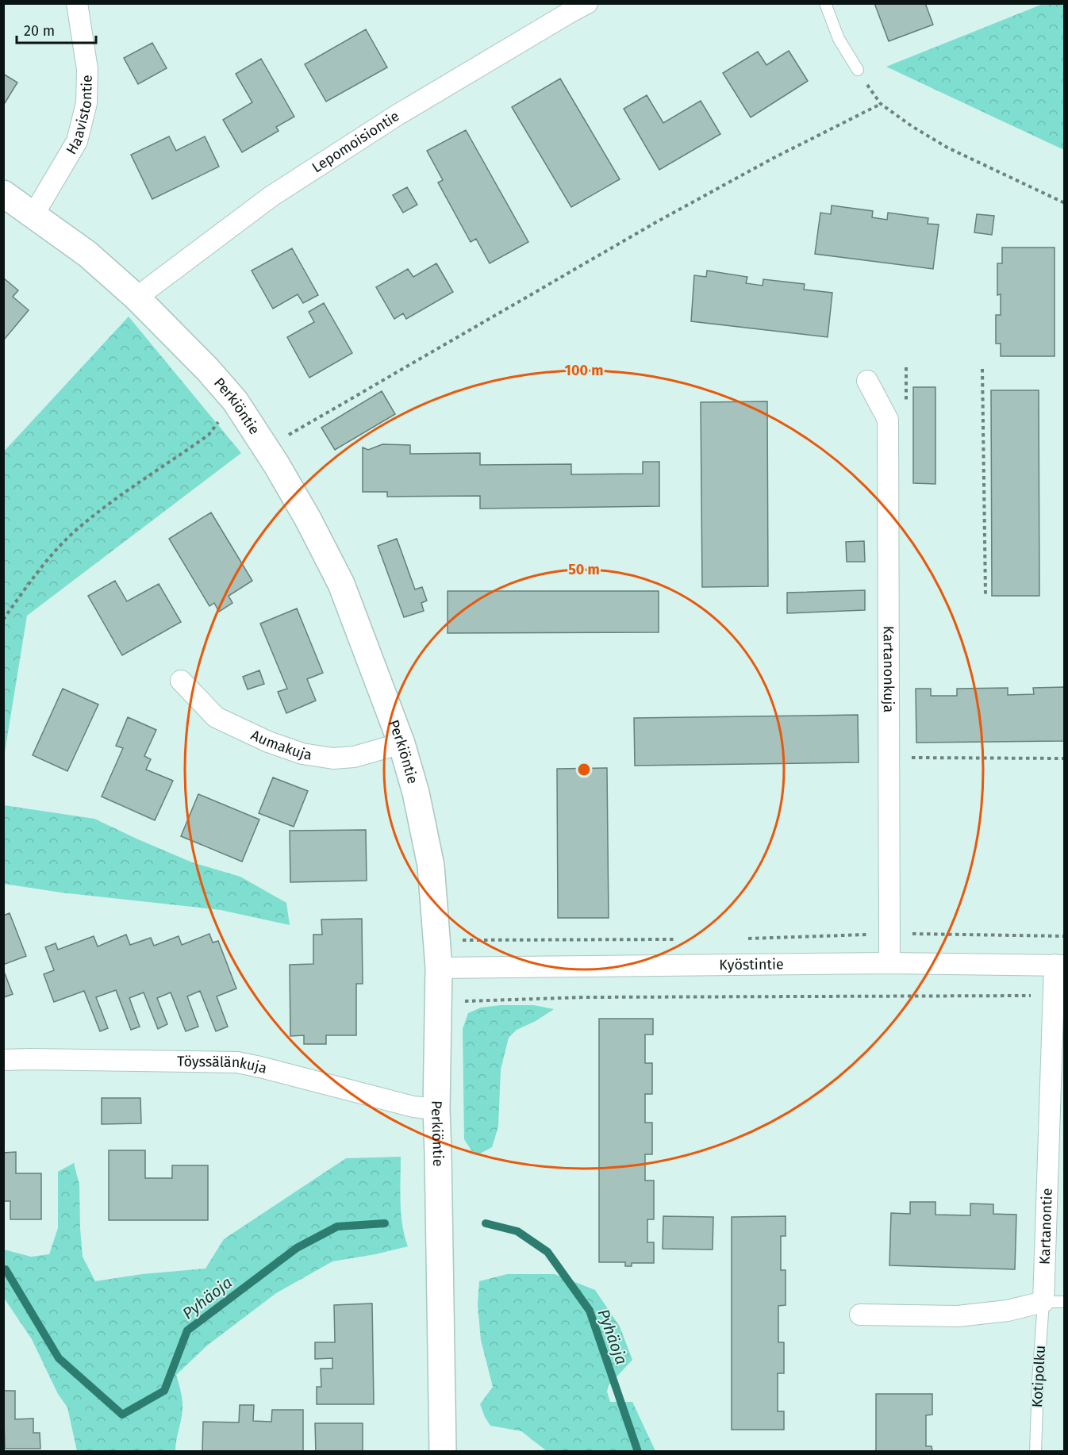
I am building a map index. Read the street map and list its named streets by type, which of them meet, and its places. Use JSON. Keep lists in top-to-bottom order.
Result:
{
  "streets": {
    "street": [
      "Haavistontie",
      "Lepomoisiontie",
      "Perkiöntie",
      "Kartanonkuja",
      "Aumakuja",
      "Kyöstintie",
      "Töyssälänkuja",
      "Kartanontie"
    ],
    "lane": ["Kotipolku"]
  },
  "crossings": [
    ["Haavistontie", "Perkiöntie"],
    ["Lepomoisiontie", "Perkiöntie"],
    ["Perkiöntie", "Aumakuja"],
    ["Perkiöntie", "Kyöstintie"],
    ["Perkiöntie", "Töyssälänkuja"],
    ["Kartanonkuja", "Kyöstintie"],
    ["Kyöstintie", "Kartanontie"],
    ["Kartanontie", "Kotipolku"]
  ],
  "water": ["Pyhäoja"],
  "scale_bar": "20 m",
  "rings": ["100 m", "50 m"]
}
